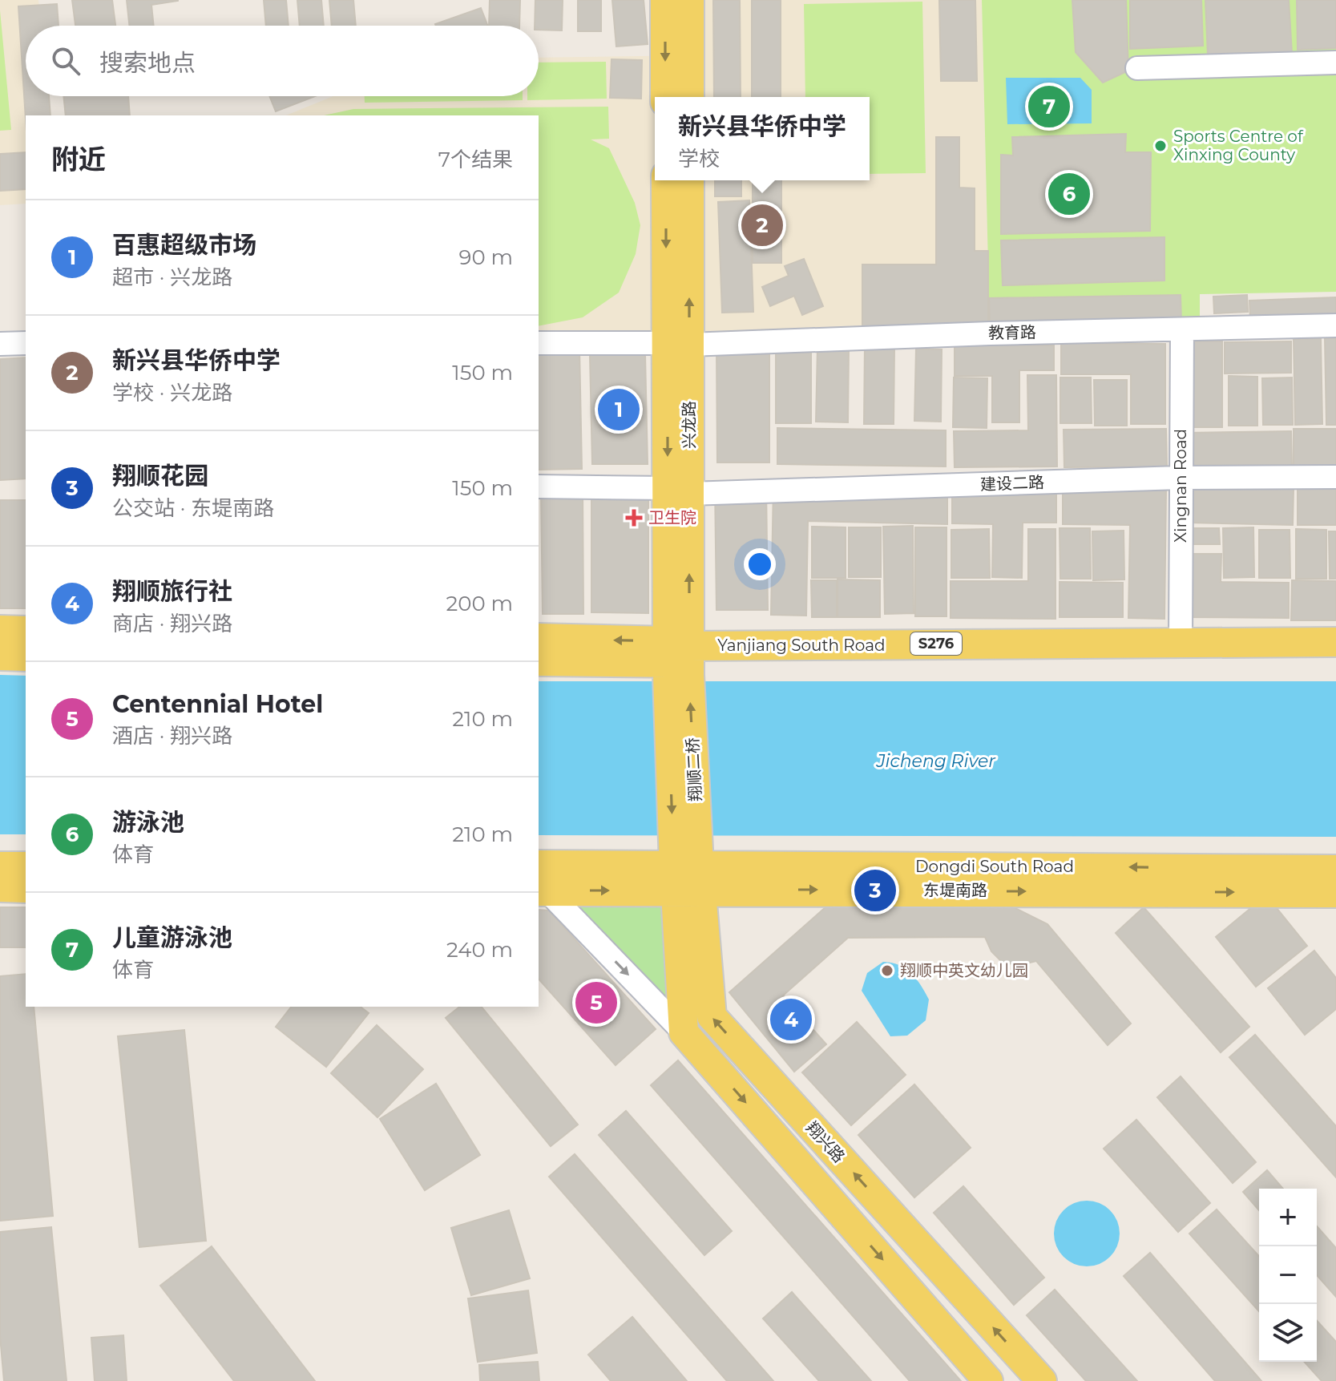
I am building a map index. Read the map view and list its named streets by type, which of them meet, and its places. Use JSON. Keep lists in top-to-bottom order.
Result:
{
  "streets": {
    "main road": [
      "兴龙路",
      "S276",
      "Yanjiang South Road",
      "翔顺二桥",
      "Dongdi South Road",
      "东堤南路",
      "翔兴路"
    ],
    "street": ["教育路", "建设二路", "Xingnan Road"]
  },
  "crossings": [
    ["教育路", "兴龙路"],
    ["教育路", "Xingnan Road"],
    ["兴龙路", "建设二路"],
    ["兴龙路", "Yanjiang South Road"],
    ["兴龙路", "翔顺二桥"],
    ["建设二路", "Xingnan Road"],
    ["Xingnan Road", "Yanjiang South Road"],
    ["Yanjiang South Road", "翔顺二桥"],
    ["翔顺二桥", "Dongdi South Road"],
    ["翔顺二桥", "东堤南路"],
    ["翔顺二桥", "翔兴路"],
    ["Dongdi South Road", "东堤南路"],
    ["Dongdi South Road", "翔兴路"],
    ["东堤南路", "翔兴路"]
  ],
  "one_way": ["Dongdi South Road", "东堤南路"],
  "water": ["Jicheng River"],
  "places": {
    "other": ["Sports Centre of Xinxing County", "翔顺中英文幼儿园"],
    "health": ["卫生院"]
  },
  "page": {
    "search": "搜索地点",
    "pins": [
      "7",
      "6",
      "2",
      "1",
      "3",
      "5",
      "4"
    ],
    "popup": ["新兴县华侨中学", "学校"],
    "heading": ["附近", "7个结果"],
    "list": [
      {
        "mark": "1",
        "name": "百惠超级市场",
        "note": "超市 · 兴龙路",
        "value": "90 m"
      },
      {
        "mark": "2",
        "name": "新兴县华侨中学",
        "note": "学校 · 兴龙路",
        "value": "150 m"
      },
      {
        "mark": "3",
        "name": "翔顺花园",
        "note": "公交站 · 东堤南路",
        "value": "150 m"
      },
      {
        "mark": "4",
        "name": "翔顺旅行社",
        "note": "商店 · 翔兴路",
        "value": "200 m"
      },
      {
        "mark": "5",
        "name": "Centennial Hotel",
        "note": "酒店 · 翔兴路",
        "value": "210 m"
      },
      {
        "mark": "6",
        "name": "游泳池",
        "note": "体育",
        "value": "210 m"
      },
      {
        "mark": "7",
        "name": "儿童游泳池",
        "note": "体育",
        "value": "240 m"
      }
    ],
    "map_buttons": ["+", "−"]
  }
}
